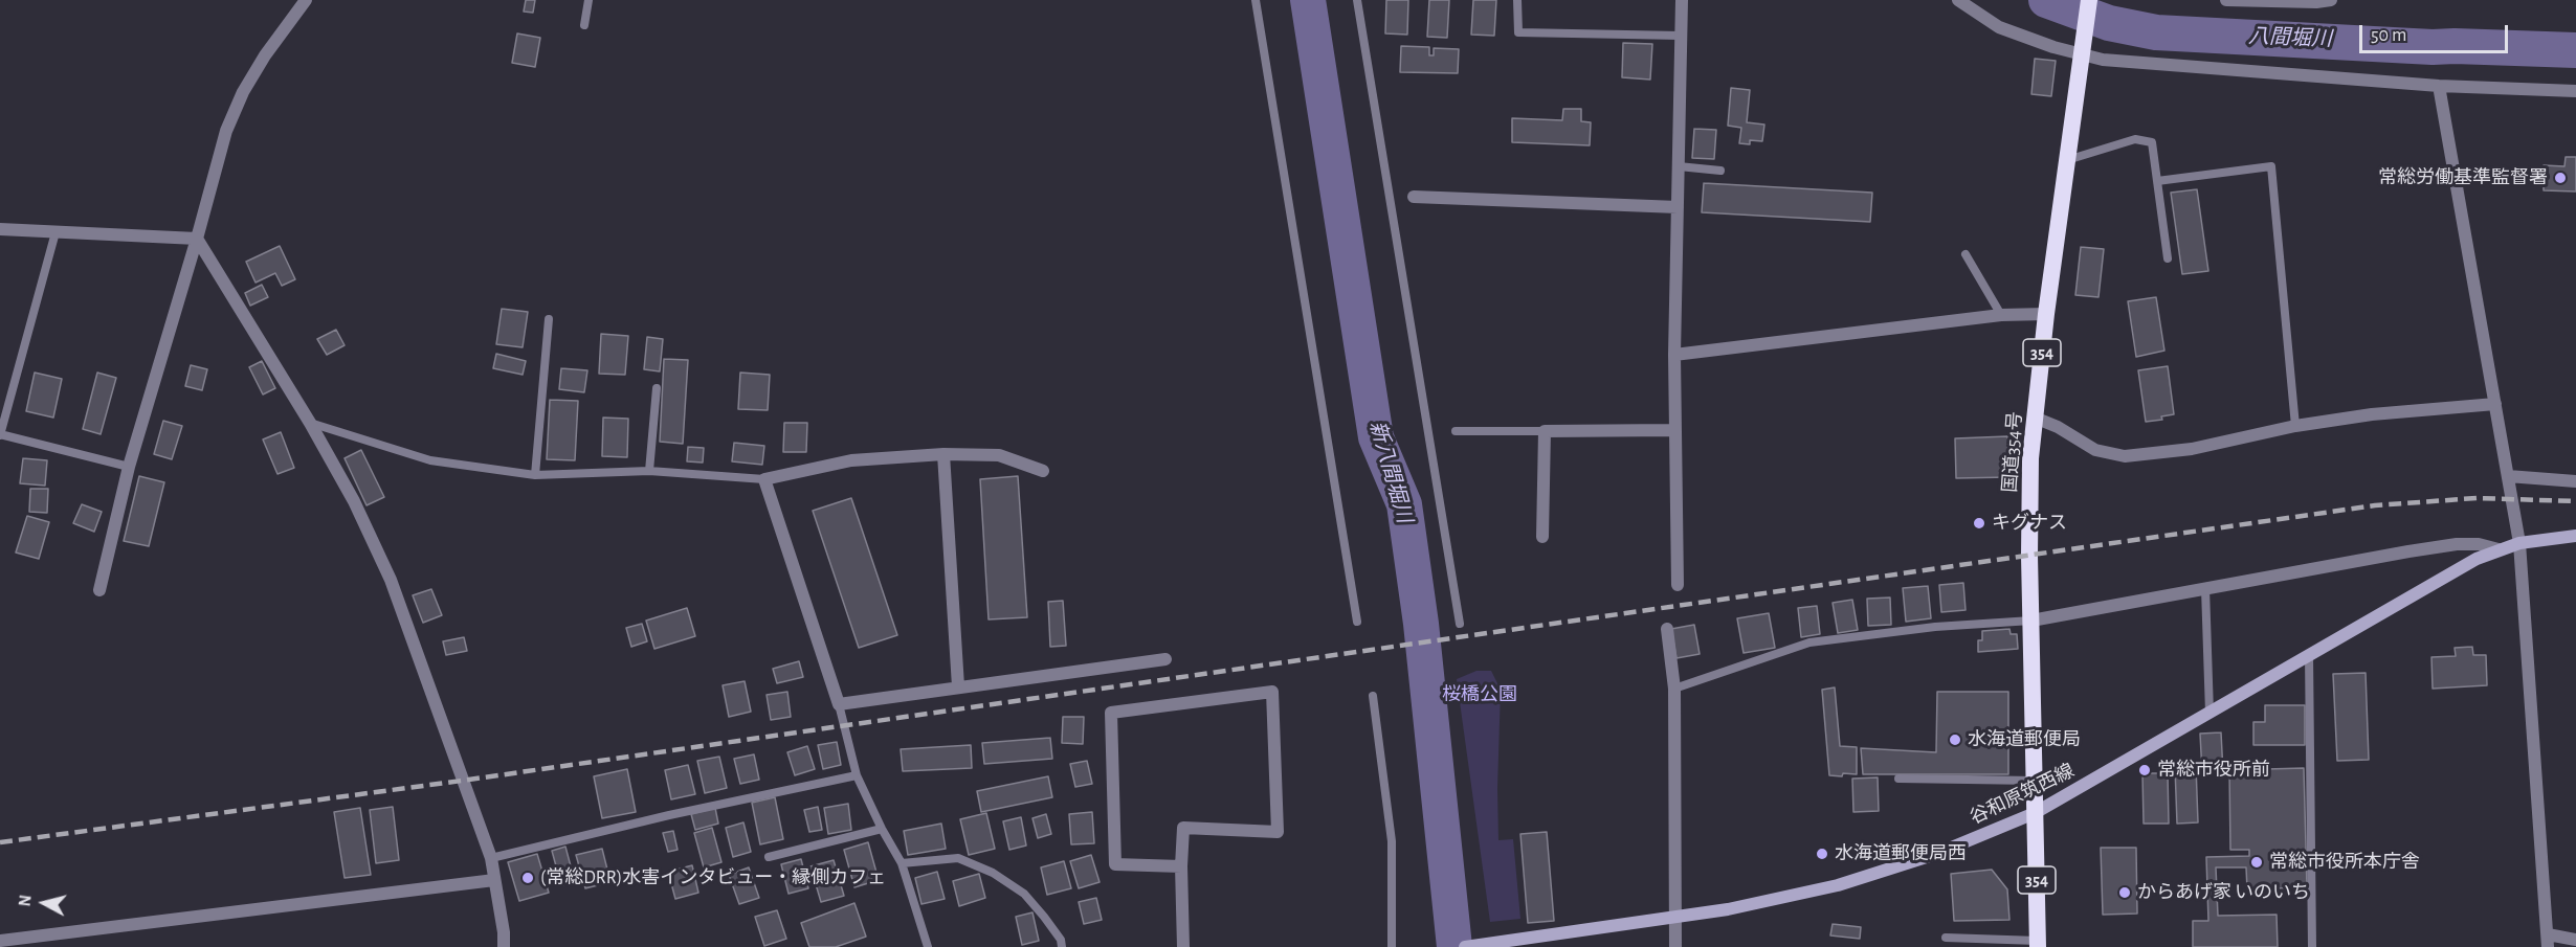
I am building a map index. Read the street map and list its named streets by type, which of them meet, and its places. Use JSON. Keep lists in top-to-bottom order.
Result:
{
  "streets": {
    "highway": ["354", "国道354号"],
    "main road": ["谷和原筑西線"]
  },
  "crossings": [
    ["国道354号", "谷和原筑西線"]
  ],
  "water": ["八間堀川", "新八間堀川"],
  "parks": ["桜橋公園"],
  "places": [
    "常総労働基準監督署",
    "キグナス",
    "水海道郵便局",
    "常総市役所前",
    "水海道郵便局西",
    "常総市役所本庁舎",
    "(常総DRR)水害インタビュー・縁側カフェ",
    "からあげ家 いのいち"
  ],
  "scale_bar": "50 m",
  "north": "left"
}
